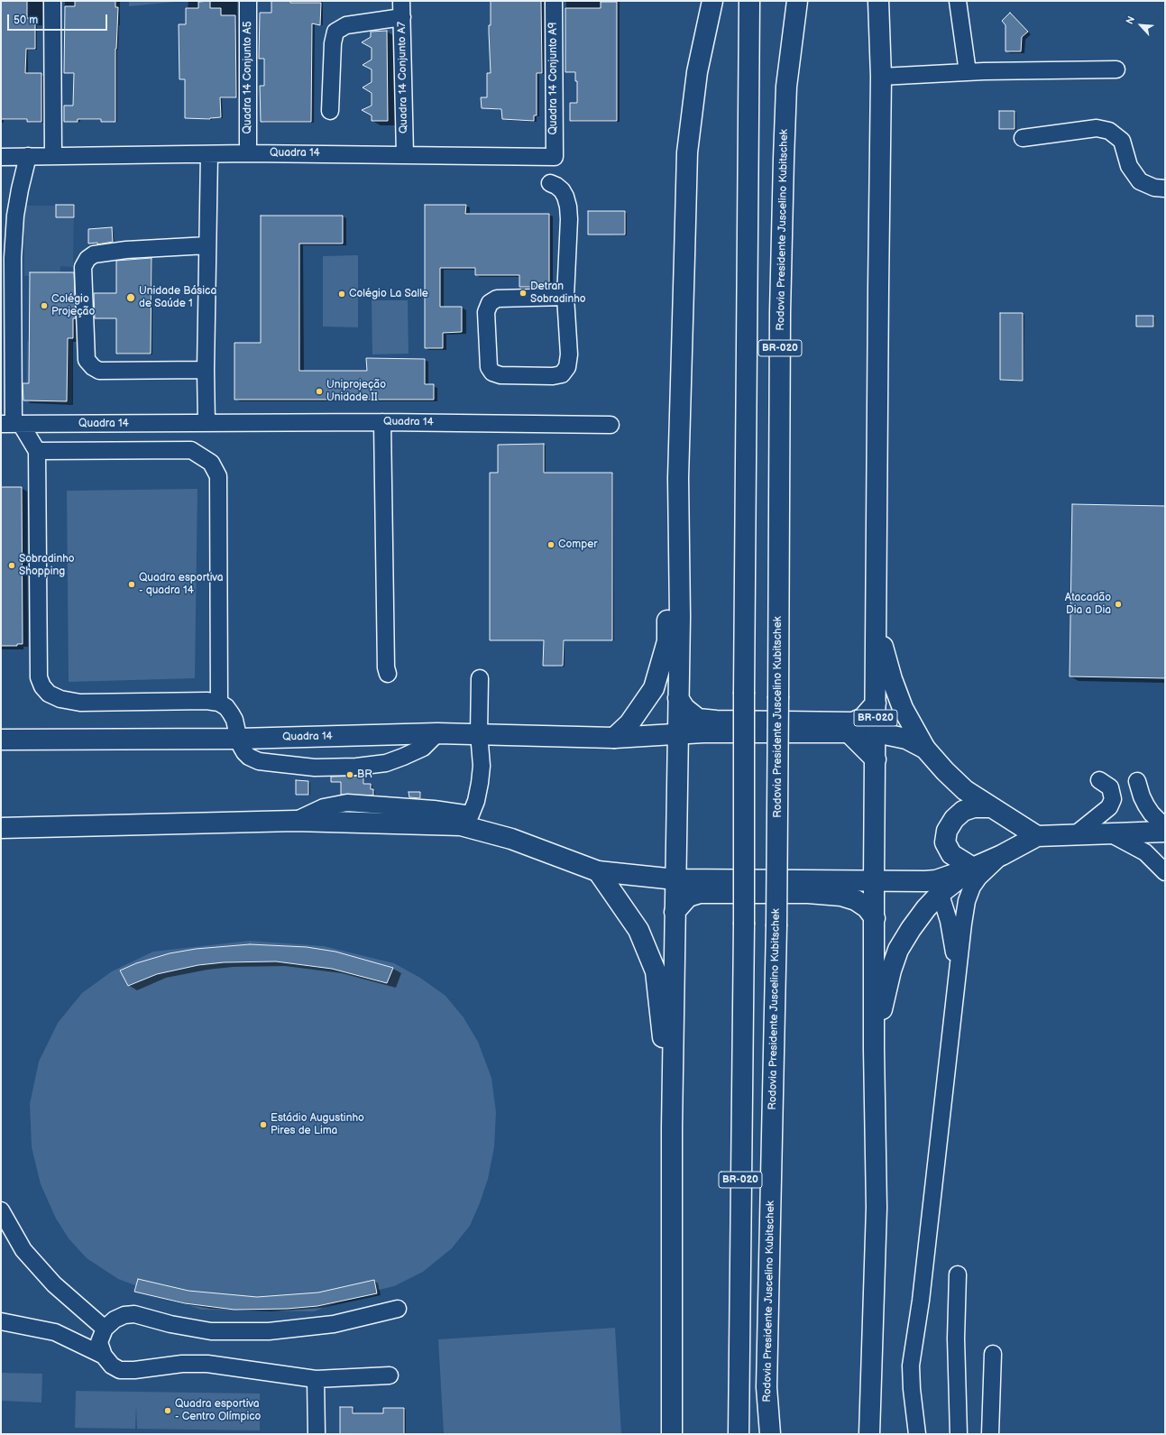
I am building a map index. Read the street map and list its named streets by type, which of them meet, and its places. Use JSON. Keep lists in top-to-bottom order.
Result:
{
  "streets": {
    "main road": ["Quadra 14", "Rodovia Presidente Juscelino Kubitschek", "BR-020"],
    "street": ["Quadra 14 Conjunto A5", "Quadra 14 Conjunto A7", "Quadra 14 Conjunto A9"]
  },
  "crossings": [
    ["Quadra 14 Conjunto A5", "Quadra 14"],
    ["Quadra 14 Conjunto A7", "Quadra 14"],
    ["Quadra 14 Conjunto A9", "Quadra 14"],
    ["Quadra 14", "BR-020"]
  ],
  "places": [
    "Detran Sobradinho",
    "Colégio La Salle",
    "Unidade Básica de Saúde 1",
    "Colégio Projeção",
    "Uniprojeção Unidade II",
    "Comper",
    "Sobradinho Shopping",
    "Quadra esportiva - quadra 14",
    "Atacadão Dia a Dia",
    "BR",
    "Estádio Augustinho Pires de Lima",
    "Quadra esportiva - Centro Olímpico"
  ],
  "scale_bar": "50 m",
  "north": "top left"
}
